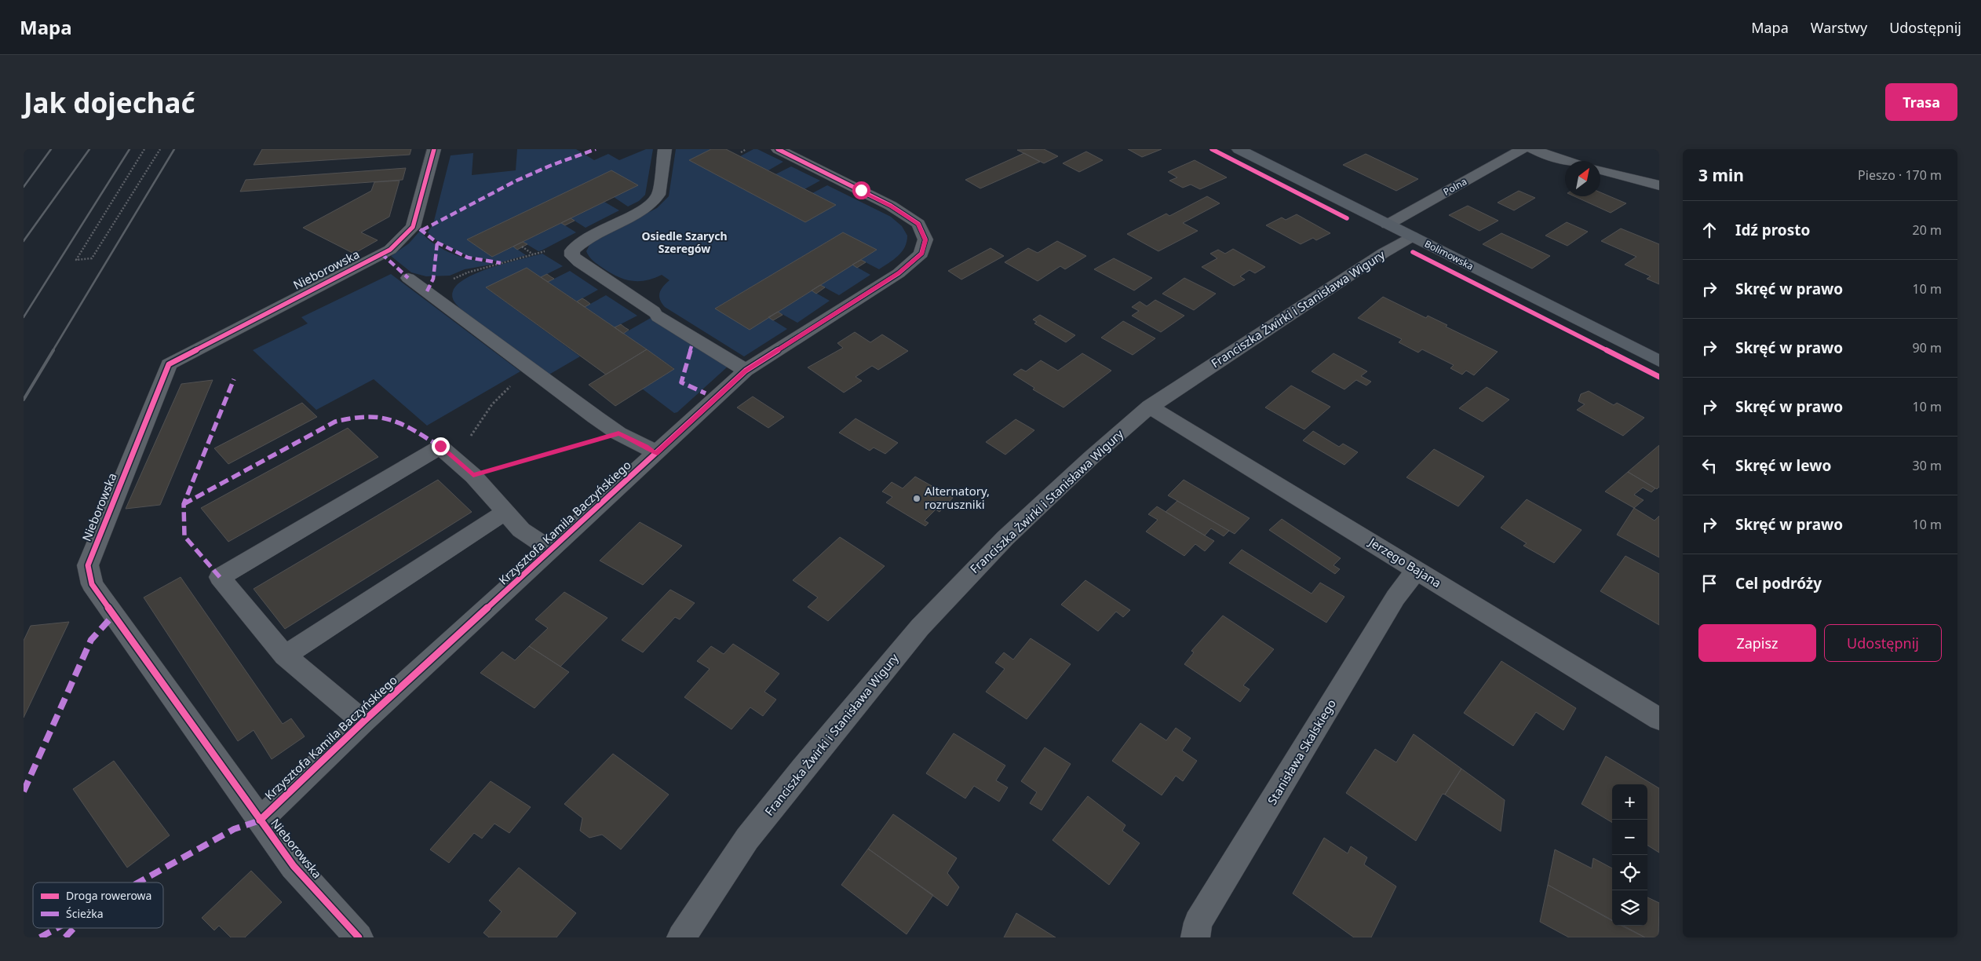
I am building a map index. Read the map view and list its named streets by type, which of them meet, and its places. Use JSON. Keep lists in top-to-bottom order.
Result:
{
  "streets": {
    "main road": ["Bolimowska"],
    "street": [
      "Polna",
      "Nieborowska",
      "Franciszka Żwirki i Stanisława Wigury",
      "Krzysztofa Kamila Baczyńskiego",
      "Jerzego Bajana",
      "Stanisława Skalskiego"
    ]
  },
  "crossings": [
    ["Polna", "Bolimowska"],
    ["Bolimowska", "Franciszka Żwirki i Stanisława Wigury"],
    ["Nieborowska", "Krzysztofa Kamila Baczyńskiego"],
    ["Franciszka Żwirki i Stanisława Wigury", "Jerzego Bajana"],
    ["Jerzego Bajana", "Stanisława Skalskiego"]
  ],
  "districts": ["Osiedle Szarych Szeregów"],
  "places": ["Alternatory, rozruszniki"],
  "legend": ["Droga rowerowa", "Ścieżka"],
  "north": "top right",
  "page": {
    "header": "Mapa",
    "nav": ["Mapa", "Warstwy", "Udostępnij"],
    "buttons": [
      "Trasa",
      ["Zapisz", "Udostępnij"]
    ],
    "title": "Jak dojechać",
    "heading": ["3 min", "Pieszo · 170 m"],
    "list": [
      ["Idź prosto", "20 m"],
      ["Skręć w prawo", "10 m"],
      ["Skręć w prawo", "90 m"],
      ["Skręć w prawo", "10 m"],
      ["Skręć w lewo", "30 m"],
      ["Skręć w prawo", "10 m"],
      "Cel podróży"
    ],
    "map_buttons": ["+", "−"]
  }
}
